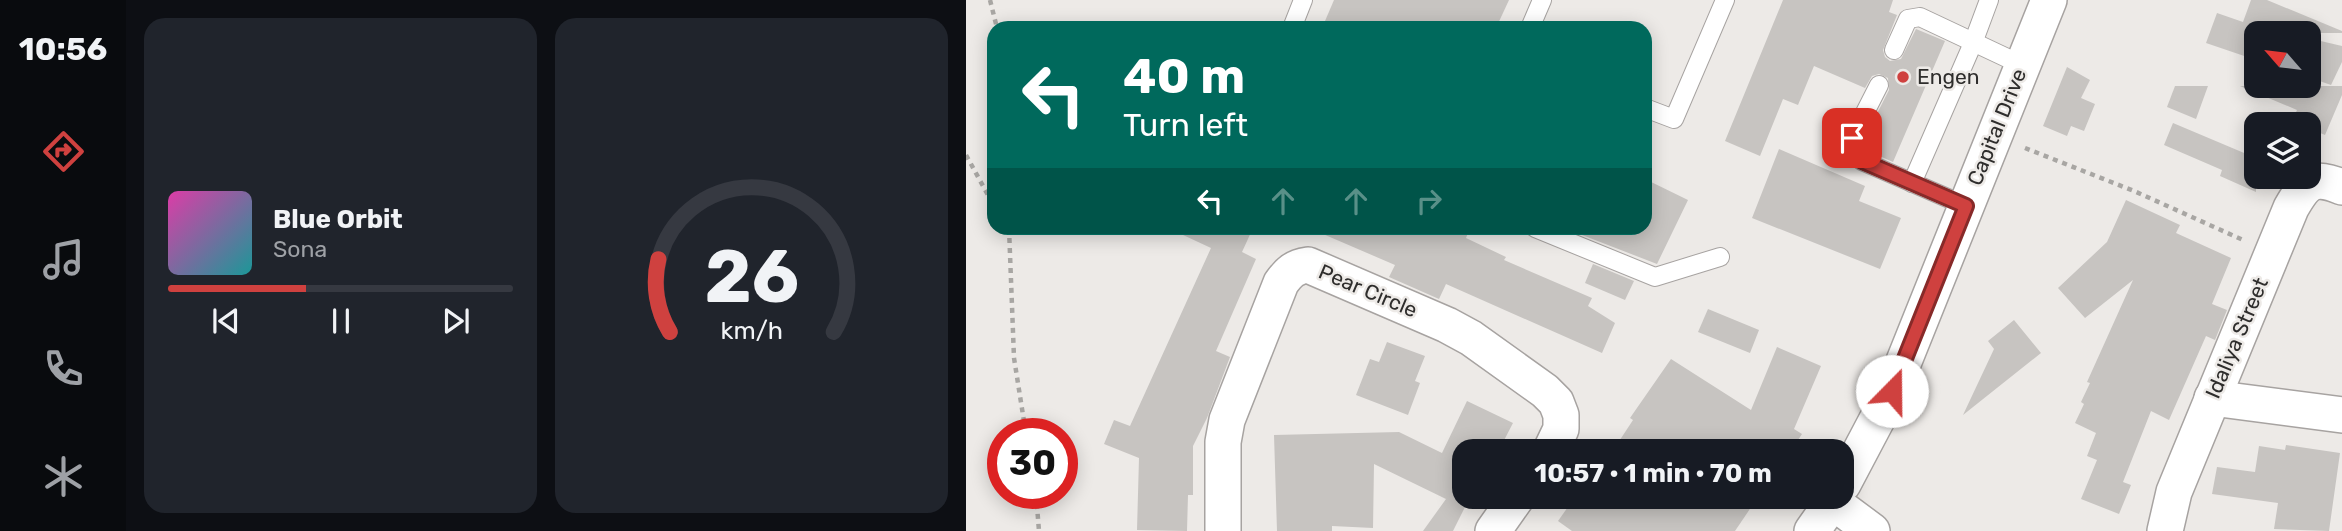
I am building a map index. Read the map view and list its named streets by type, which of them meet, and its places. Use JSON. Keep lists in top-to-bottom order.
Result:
{
  "streets": {
    "street": ["Capital Drive", "Pear Circle", "Idaliya Street"]
  },
  "places": ["Engen"],
  "north": "top left",
  "page": {
    "tabs": "10:56",
    "turn": ["40 m", "Turn left"],
    "song": ["Blue Orbit", "Sona"],
    "limit": "30",
    "trip": "10:57 · 1 min · 70 m",
    "gauge": ["26", "km/h"]
  }
}
